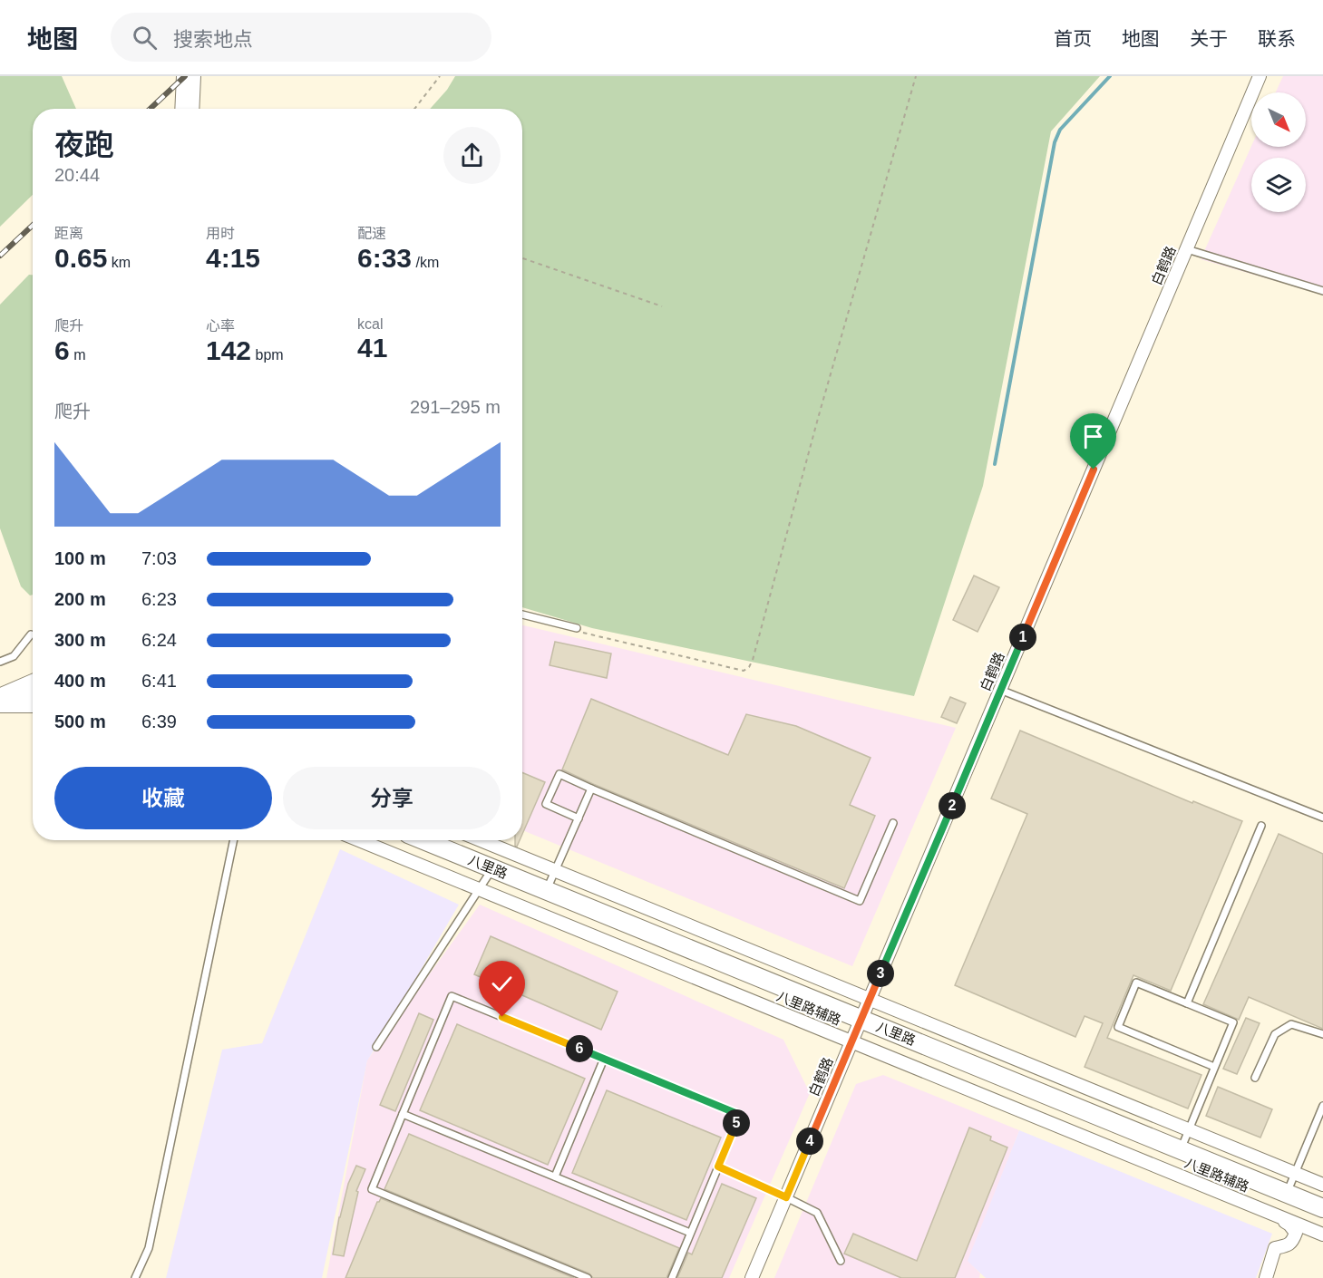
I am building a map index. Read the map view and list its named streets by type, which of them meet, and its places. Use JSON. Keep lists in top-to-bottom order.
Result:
{
  "streets": {
    "main road": ["八里路"],
    "street": ["白鹤路", "八里路辅路"]
  },
  "crossings": [
    ["白鹤路", "八里路"],
    ["白鹤路", "八里路辅路"]
  ],
  "north": "bottom right",
  "page": {
    "header": "地图",
    "search": "搜索地点",
    "nav": [
      "首页",
      "地图",
      "关于",
      "联系"
    ],
    "heading": ["夜跑", "20:44"],
    "stats": [
      ["距离", "0.65 km"],
      ["用时", "4:15"],
      ["配速", "6:33 /km"],
      ["爬升", "6 m"],
      ["心率", "142 bpm"],
      ["kcal", "41"]
    ],
    "chart": ["爬升", "291–295 m"],
    "list": [
      {
        "name": "100 m",
        "note": "7:03"
      },
      {
        "name": "200 m",
        "note": "6:23"
      },
      {
        "name": "300 m",
        "note": "6:24"
      },
      {
        "name": "400 m",
        "note": "6:41"
      },
      {
        "name": "500 m",
        "note": "6:39"
      }
    ],
    "pins": [
      "1",
      "2",
      "3",
      "6",
      "5",
      "4"
    ],
    "buttons": ["收藏", "分享"]
  }
}
